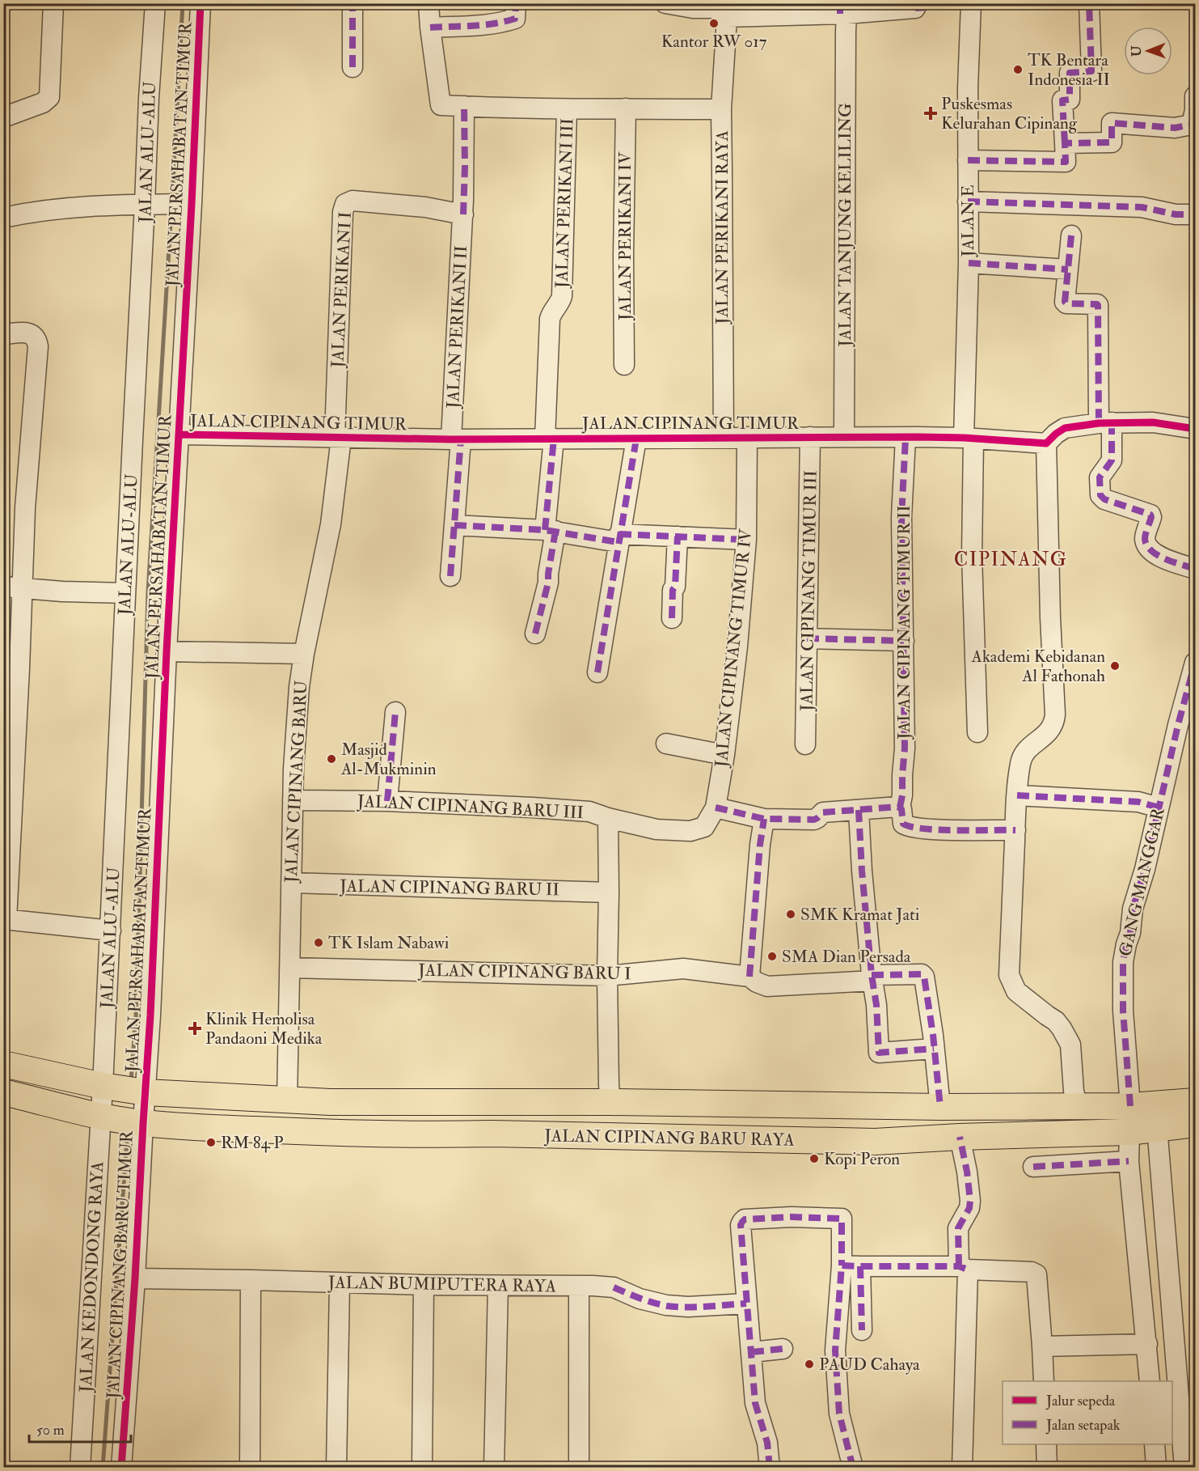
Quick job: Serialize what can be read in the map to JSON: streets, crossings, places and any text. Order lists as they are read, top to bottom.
{
  "streets": {
    "main road": ["JALAN CIPINANG BARU RAYA"],
    "street": [
      "JALAN ALU-ALU",
      "JALAN PERSAHABATAN TIMUR",
      "JALAN PERIKANI III",
      "JALAN E",
      "JALAN TANJUNG KELILING",
      "JALAN PERIKANI RAYA",
      "JALAN PERIKANI IV",
      "JALAN PERIKANI I",
      "JALAN PERIKANI II",
      "JALAN CIPINANG TIMUR",
      "JALAN CIPINANG TIMUR III",
      "JALAN CIPINANG TIMUR II",
      "JALAN CIPINANG TIMUR IV",
      "JALAN CIPINANG BARU",
      "JALAN CIPINANG BARU III",
      "GANG MANGGAR",
      "JALAN CIPINANG BARU II",
      "JALAN CIPINANG BARU I",
      "JALAN CIPINANG BARU TIMUR",
      "JALAN KEDONDONG RAYA",
      "JALAN BUMIPUTERA RAYA"
    ]
  },
  "crossings": [
    ["JALAN ALU-ALU", "JALAN PERSAHABATAN TIMUR"],
    ["JALAN ALU-ALU", "JALAN CIPINANG BARU RAYA"],
    ["JALAN ALU-ALU", "JALAN CIPINANG BARU TIMUR"],
    ["JALAN ALU-ALU", "JALAN KEDONDONG RAYA"],
    ["JALAN PERSAHABATAN TIMUR", "JALAN CIPINANG TIMUR"],
    ["JALAN PERSAHABATAN TIMUR", "JALAN CIPINANG BARU RAYA"],
    ["JALAN PERSAHABATAN TIMUR", "JALAN CIPINANG BARU TIMUR"],
    ["JALAN PERSAHABATAN TIMUR", "JALAN KEDONDONG RAYA"],
    ["JALAN PERIKANI III", "JALAN CIPINANG TIMUR"],
    ["JALAN E", "JALAN CIPINANG TIMUR"],
    ["JALAN TANJUNG KELILING", "JALAN CIPINANG TIMUR"],
    ["JALAN PERIKANI RAYA", "JALAN CIPINANG TIMUR"],
    ["JALAN PERIKANI I", "JALAN PERIKANI II"],
    ["JALAN PERIKANI I", "JALAN CIPINANG TIMUR"],
    ["JALAN PERIKANI I", "JALAN CIPINANG BARU"],
    ["JALAN PERIKANI II", "JALAN CIPINANG TIMUR"],
    ["JALAN CIPINANG TIMUR", "JALAN CIPINANG TIMUR III"],
    ["JALAN CIPINANG TIMUR", "JALAN CIPINANG TIMUR II"],
    ["JALAN CIPINANG TIMUR", "JALAN CIPINANG TIMUR IV"],
    ["JALAN CIPINANG TIMUR", "JALAN CIPINANG BARU"],
    ["JALAN CIPINANG TIMUR IV", "JALAN CIPINANG BARU III"],
    ["JALAN CIPINANG BARU", "JALAN CIPINANG BARU III"],
    ["JALAN CIPINANG BARU", "JALAN CIPINANG BARU II"],
    ["JALAN CIPINANG BARU", "JALAN CIPINANG BARU I"],
    ["JALAN CIPINANG BARU", "JALAN CIPINANG BARU RAYA"],
    ["GANG MANGGAR", "JALAN CIPINANG BARU RAYA"],
    ["JALAN CIPINANG BARU RAYA", "JALAN CIPINANG BARU TIMUR"],
    ["JALAN CIPINANG BARU RAYA", "JALAN KEDONDONG RAYA"],
    ["JALAN CIPINANG BARU TIMUR", "JALAN KEDONDONG RAYA"],
    ["JALAN CIPINANG BARU TIMUR", "JALAN BUMIPUTERA RAYA"]
  ],
  "districts": ["CIPINANG"],
  "places": {
    "other": [
      "Kantor RW 017",
      "TK Bentara Indonesia II",
      "Akademi Kebidanan Al Fathonah",
      "Masjid Al-Mukminin",
      "SMK Kramat Jati",
      "TK Islam Nabawi",
      "SMA Dian Persada",
      "RM 84 P",
      "Kopi Peron",
      "PAUD Cahaya"
    ],
    "health": ["Puskesmas Kelurahan Cipinang", "Klinik Hemolisa Pandaoni Medika"]
  },
  "legend": ["Jalur sepeda", "Jalan setapak"],
  "scale_bar": "50 m",
  "north": "left"
}
